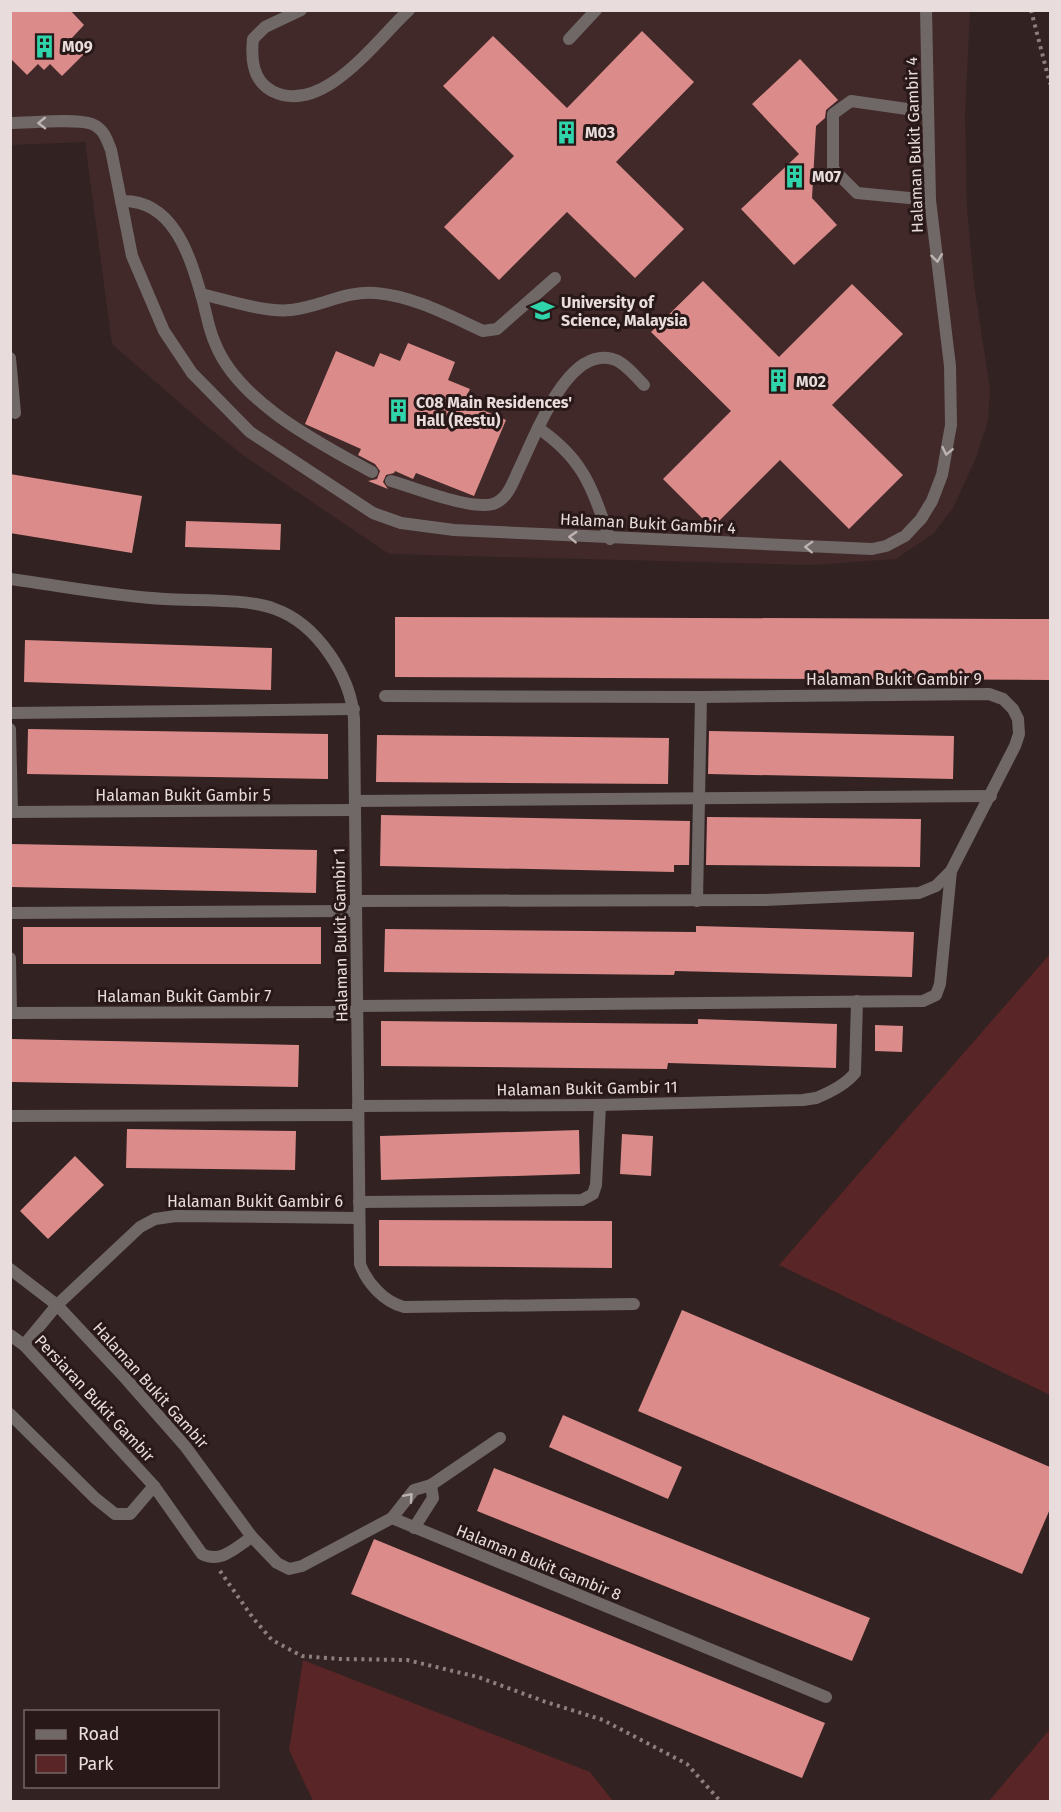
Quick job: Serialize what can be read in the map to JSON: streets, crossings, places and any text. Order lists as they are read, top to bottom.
{
  "streets": {
    "street": [
      "Halaman Bukit Gambir 4",
      "Halaman Bukit Gambir 9",
      "Halaman Bukit Gambir 5",
      "Halaman Bukit Gambir 1",
      "Halaman Bukit Gambir 7",
      "Halaman Bukit Gambir 11",
      "Halaman Bukit Gambir 6",
      "Halaman Bukit Gambir",
      "Persiaran Bukit Gambir",
      "Halaman Bukit Gambir 8"
    ]
  },
  "crossings": [
    ["Halaman Bukit Gambir 9", "Halaman Bukit Gambir 5"],
    ["Halaman Bukit Gambir 9", "Halaman Bukit Gambir 1"],
    ["Halaman Bukit Gambir 9", "Halaman Bukit Gambir 7"],
    ["Halaman Bukit Gambir 5", "Halaman Bukit Gambir 1"],
    ["Halaman Bukit Gambir 1", "Halaman Bukit Gambir 7"],
    ["Halaman Bukit Gambir 1", "Halaman Bukit Gambir 11"],
    ["Halaman Bukit Gambir 1", "Halaman Bukit Gambir 6"],
    ["Halaman Bukit Gambir 7", "Halaman Bukit Gambir 11"],
    ["Halaman Bukit Gambir 6", "Halaman Bukit Gambir"],
    ["Halaman Bukit Gambir 6", "Persiaran Bukit Gambir"]
  ],
  "places": {
    "building": [
      "M09",
      "M03",
      "M07",
      "M02",
      "C08 Main Residences' Hall (Restu)"
    ],
    "school or university": ["University of Science, Malaysia"]
  },
  "legend": ["Road", "Park"]
}
